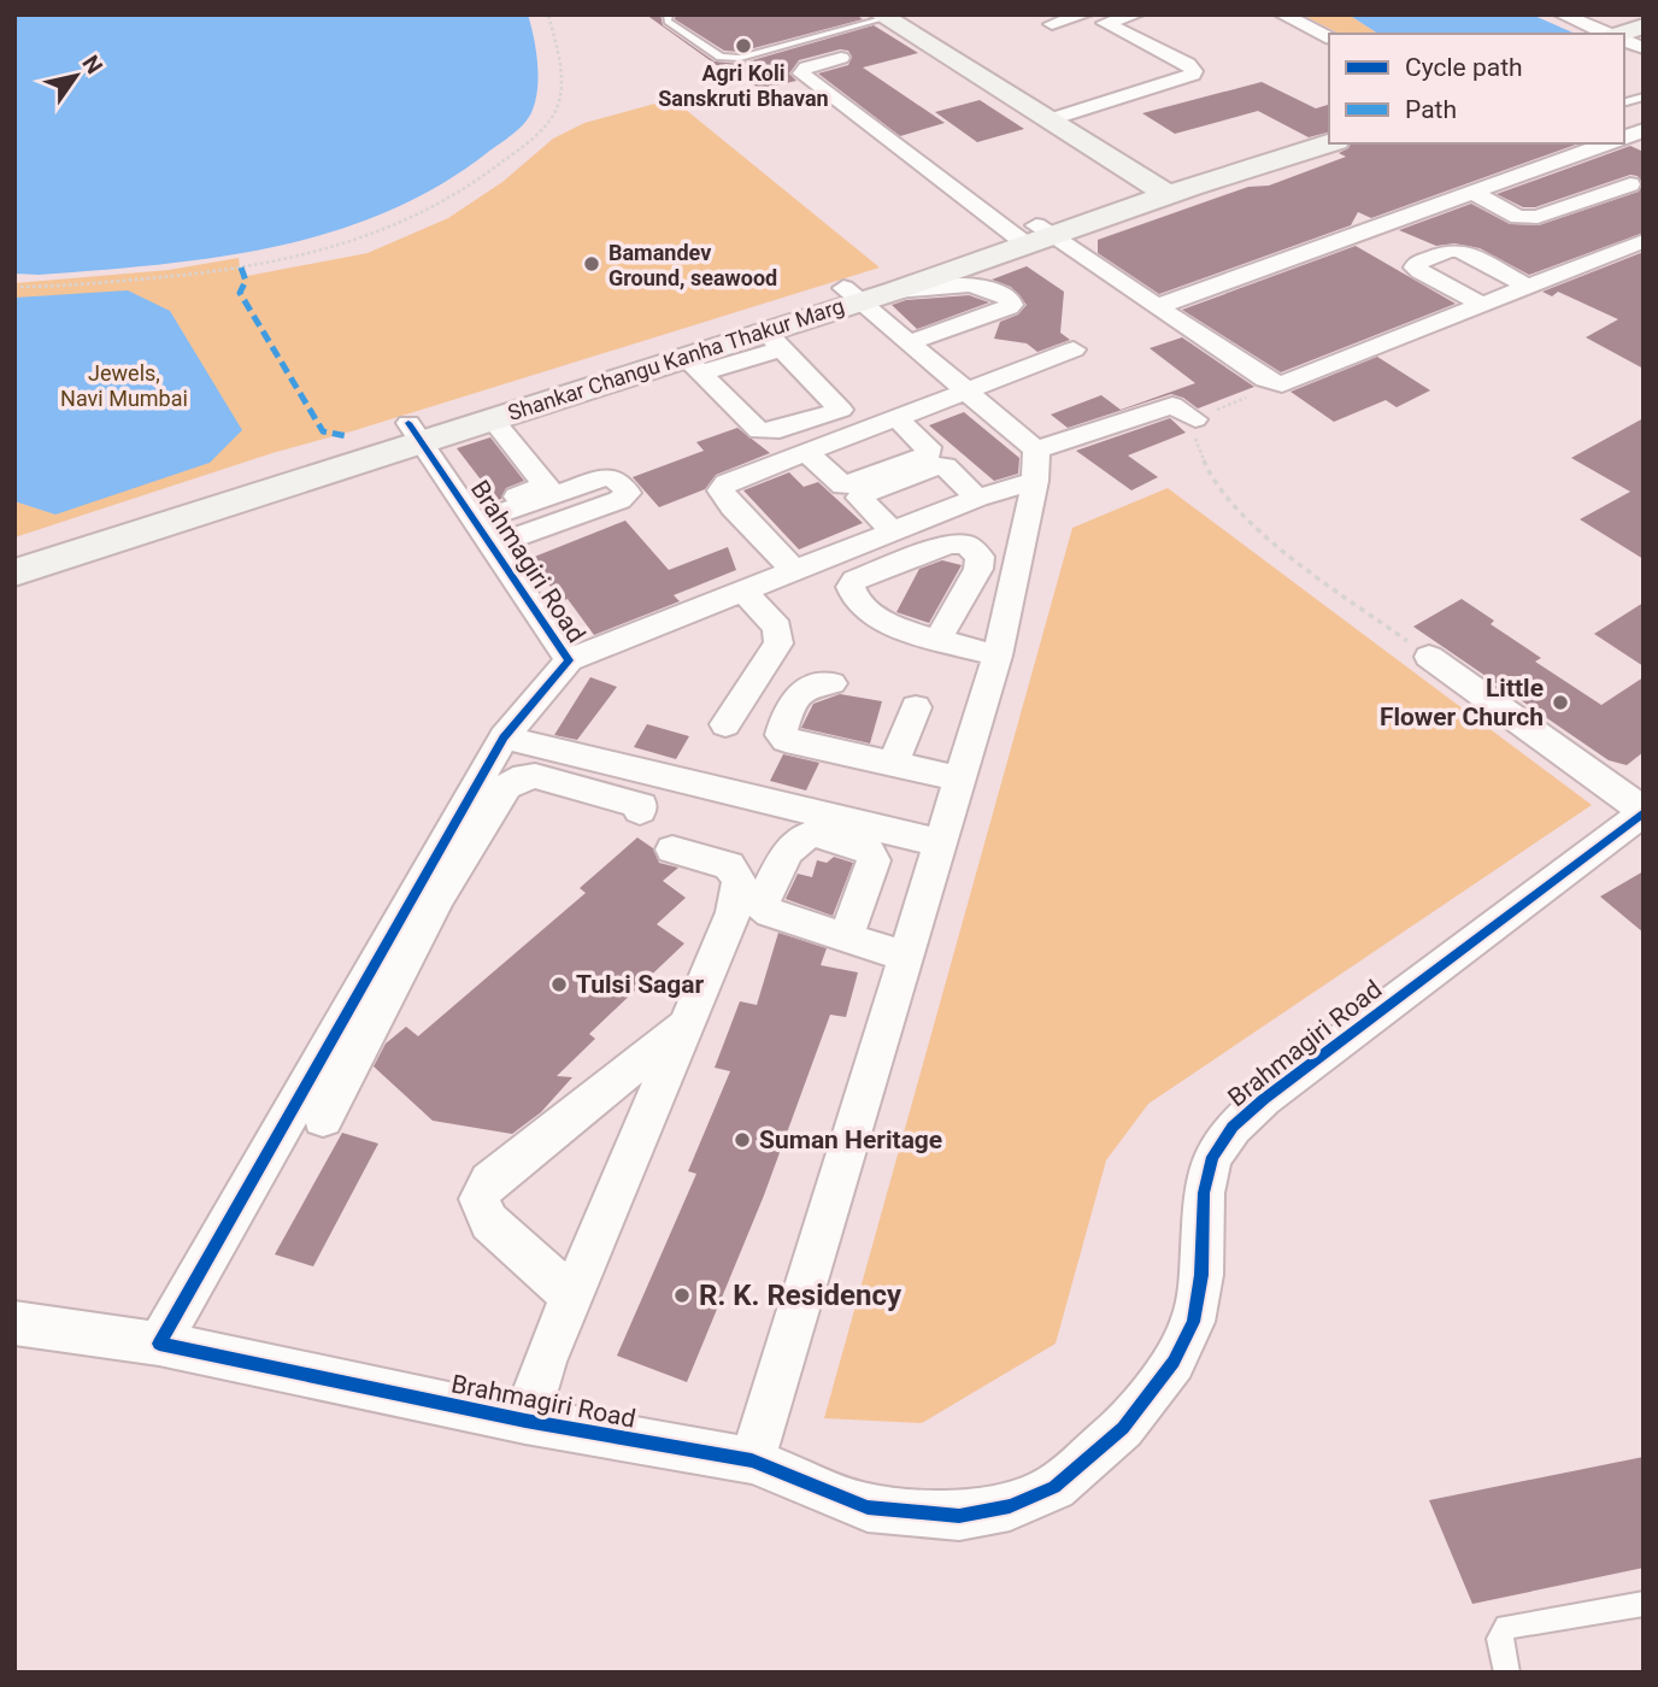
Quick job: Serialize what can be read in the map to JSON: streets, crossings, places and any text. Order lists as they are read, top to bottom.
{
  "streets": {
    "street": ["Shankar Changu Kanha Thakur Marg", "Brahmagiri Road"]
  },
  "crossings": [
    ["Shankar Changu Kanha Thakur Marg", "Brahmagiri Road"]
  ],
  "parks": ["Jewels, Navi Mumbai"],
  "places": [
    "Agri Koli Sanskruti Bhavan",
    "Bamandev Ground, seawood",
    "Little Flower Church",
    "Tulsi Sagar",
    "Suman Heritage",
    "R. K. Residency"
  ],
  "legend": ["Cycle path", "Path"],
  "north": "top right"
}
